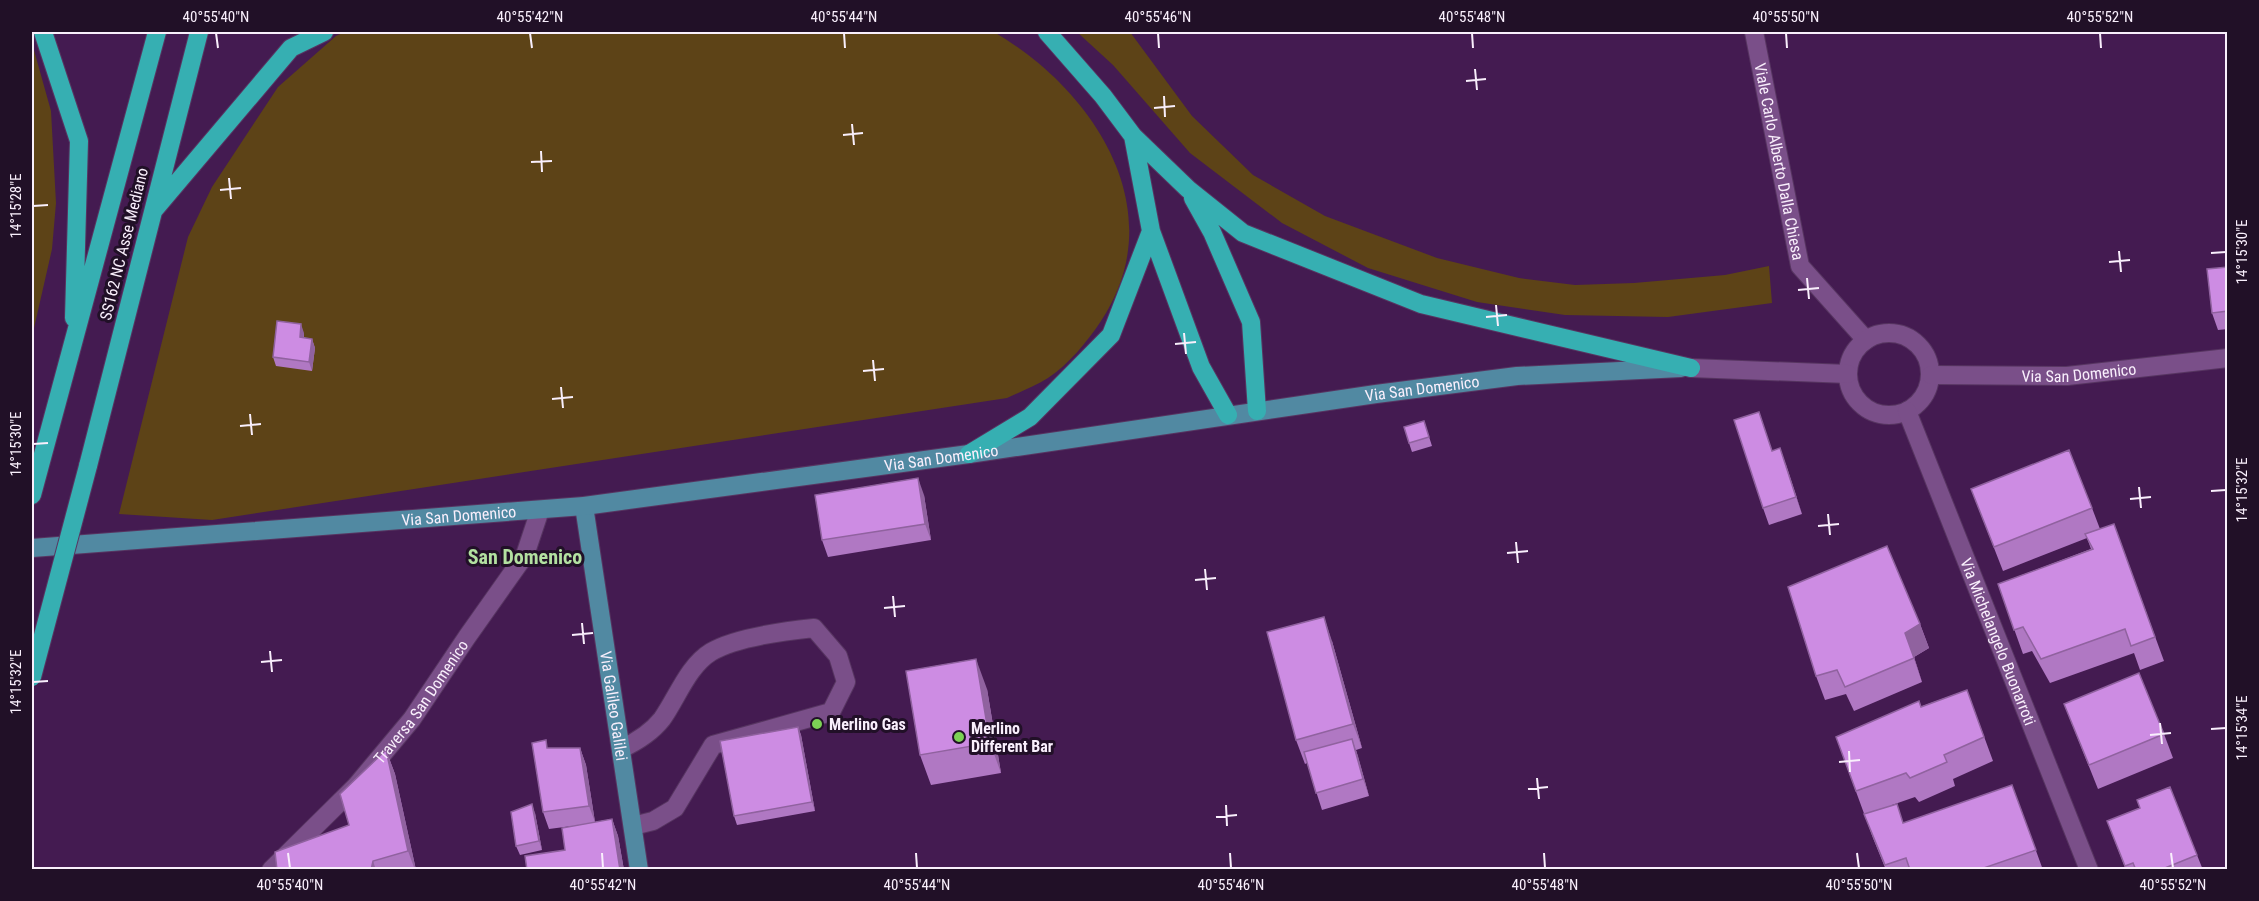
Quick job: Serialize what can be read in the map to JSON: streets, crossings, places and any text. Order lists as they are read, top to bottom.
{
  "streets": {
    "highway": ["SS162 NC Asse Mediano"],
    "main road": ["Via San Domenico", "Via Galileo Galilei"],
    "street": ["Viale Carlo Alberto Dalla Chiesa", "Via Michelangelo Buonarroti", "Traversa San Domenico"]
  },
  "crossings": [
    ["Viale Carlo Alberto Dalla Chiesa", "Via San Domenico"],
    ["Viale Carlo Alberto Dalla Chiesa", "Via Michelangelo Buonarroti"],
    ["Via San Domenico", "Via Michelangelo Buonarroti"],
    ["Via San Domenico", "Traversa San Domenico"],
    ["Via San Domenico", "Via Galileo Galilei"]
  ],
  "districts": ["San Domenico"],
  "places": ["Merlino Gas", "Merlino Different Bar"],
  "coordinates": [
    "40°55'40\"N",
    "40°55'42\"N",
    "40°55'44\"N",
    "40°55'46\"N",
    "40°55'48\"N",
    "40°55'50\"N",
    "40°55'52\"N",
    "14°15'28\"E",
    "14°15'30\"E",
    "14°15'32\"E",
    "14°15'34\"E"
  ]
}
